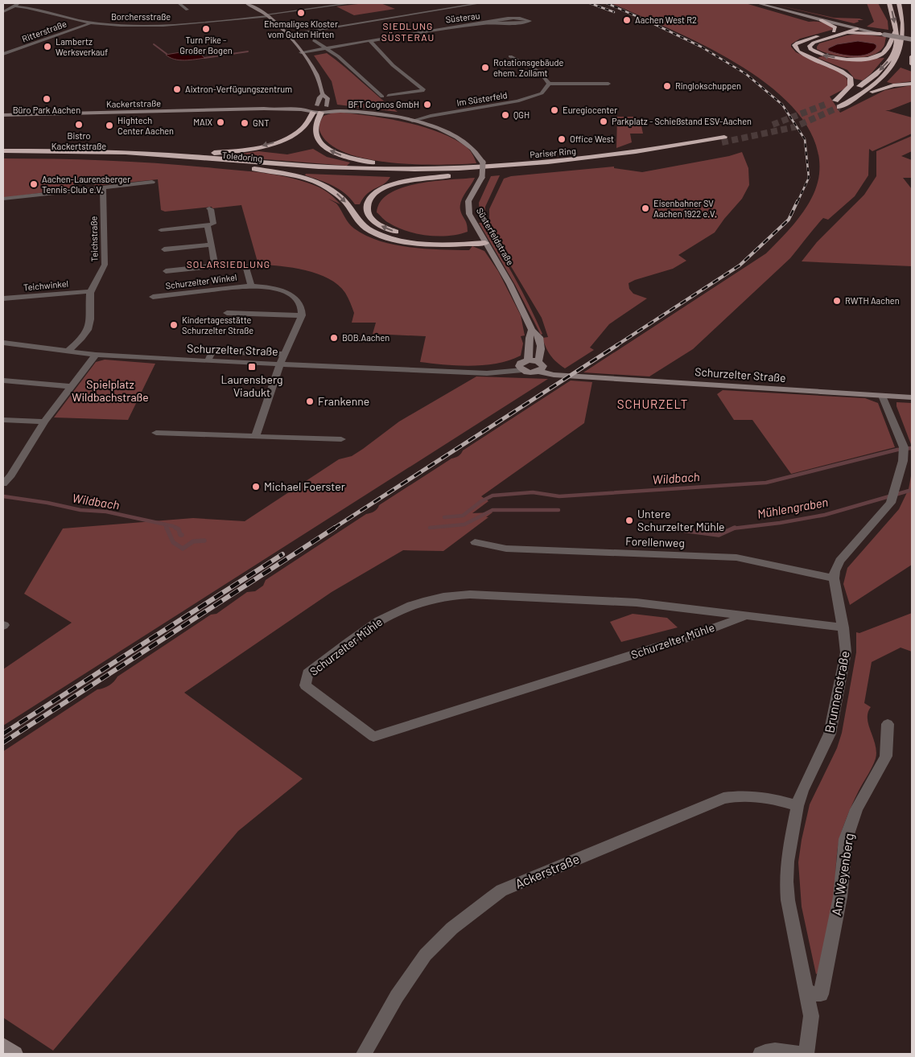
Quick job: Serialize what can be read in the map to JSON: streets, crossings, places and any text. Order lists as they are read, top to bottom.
{
  "streets": {
    "highway": ["Pariser Ring", "Toledoring"],
    "street": [
      "Borchersstraße",
      "Süsterau",
      "Ritterstraße",
      "Im Süsterfeld",
      "Kackertstraße",
      "Süsterfeldstraße",
      "Teichstraße",
      "Schurzelter Winkel",
      "Teichwinkel",
      "Schurzelter Straße",
      "Forellenweg",
      "Schurzelter Mühle",
      "Brunnenstraße",
      "Ackerstraße",
      "Am Weyenberg"
    ]
  },
  "crossings": [
    ["Borchersstraße", "Ritterstraße"],
    ["Im Süsterfeld", "Süsterfeldstraße"],
    ["Pariser Ring", "Toledoring"],
    ["Pariser Ring", "Süsterfeldstraße"],
    ["Toledoring", "Süsterfeldstraße"],
    ["Süsterfeldstraße", "Schurzelter Straße"],
    ["Teichstraße", "Teichwinkel"],
    ["Forellenweg", "Brunnenstraße"],
    ["Schurzelter Mühle", "Brunnenstraße"],
    ["Brunnenstraße", "Ackerstraße"],
    ["Brunnenstraße", "Am Weyenberg"]
  ],
  "districts": ["SIEDLUNG SÜSTERAU", "SOLARSIEDLUNG", "SCHURZELT"],
  "water": ["Wildbach", "Mühlengraben"],
  "parks": ["Spielplatz Wildbachstraße"],
  "places": {
    "other": [
      "Ehemaliges Kloster vom Guten Hirten",
      "Aachen West R2",
      "Turn Pike - Großer Bogen",
      "Lambertz Werksverkauf",
      "Rotationsgebäude ehem. Zollamt",
      "Ringlokschuppen",
      "Aixtron-Verfügungszentrum",
      "Büro Park Aachen",
      "BFT Cognos GmbH",
      "Euregiocenter",
      "QGH",
      "Parkplatz - Schießstand ESV-Aachen",
      "MAIX",
      "GNT",
      "Bistro Kackertstraße",
      "Hightech Center Aachen",
      "Office West",
      "Aachen-Laurensberger Tennis-Club e.V.",
      "Eisenbahner SV Aachen 1922 e.V.",
      "RWTH Aachen",
      "Kindertagesstätte Schurzelter Straße",
      "BOB.Aachen",
      "Frankenne",
      "Michael Foerster",
      "Untere Schurzelter Mühle"
    ],
    "transit": ["Laurensberg Viadukt"]
  }
}
